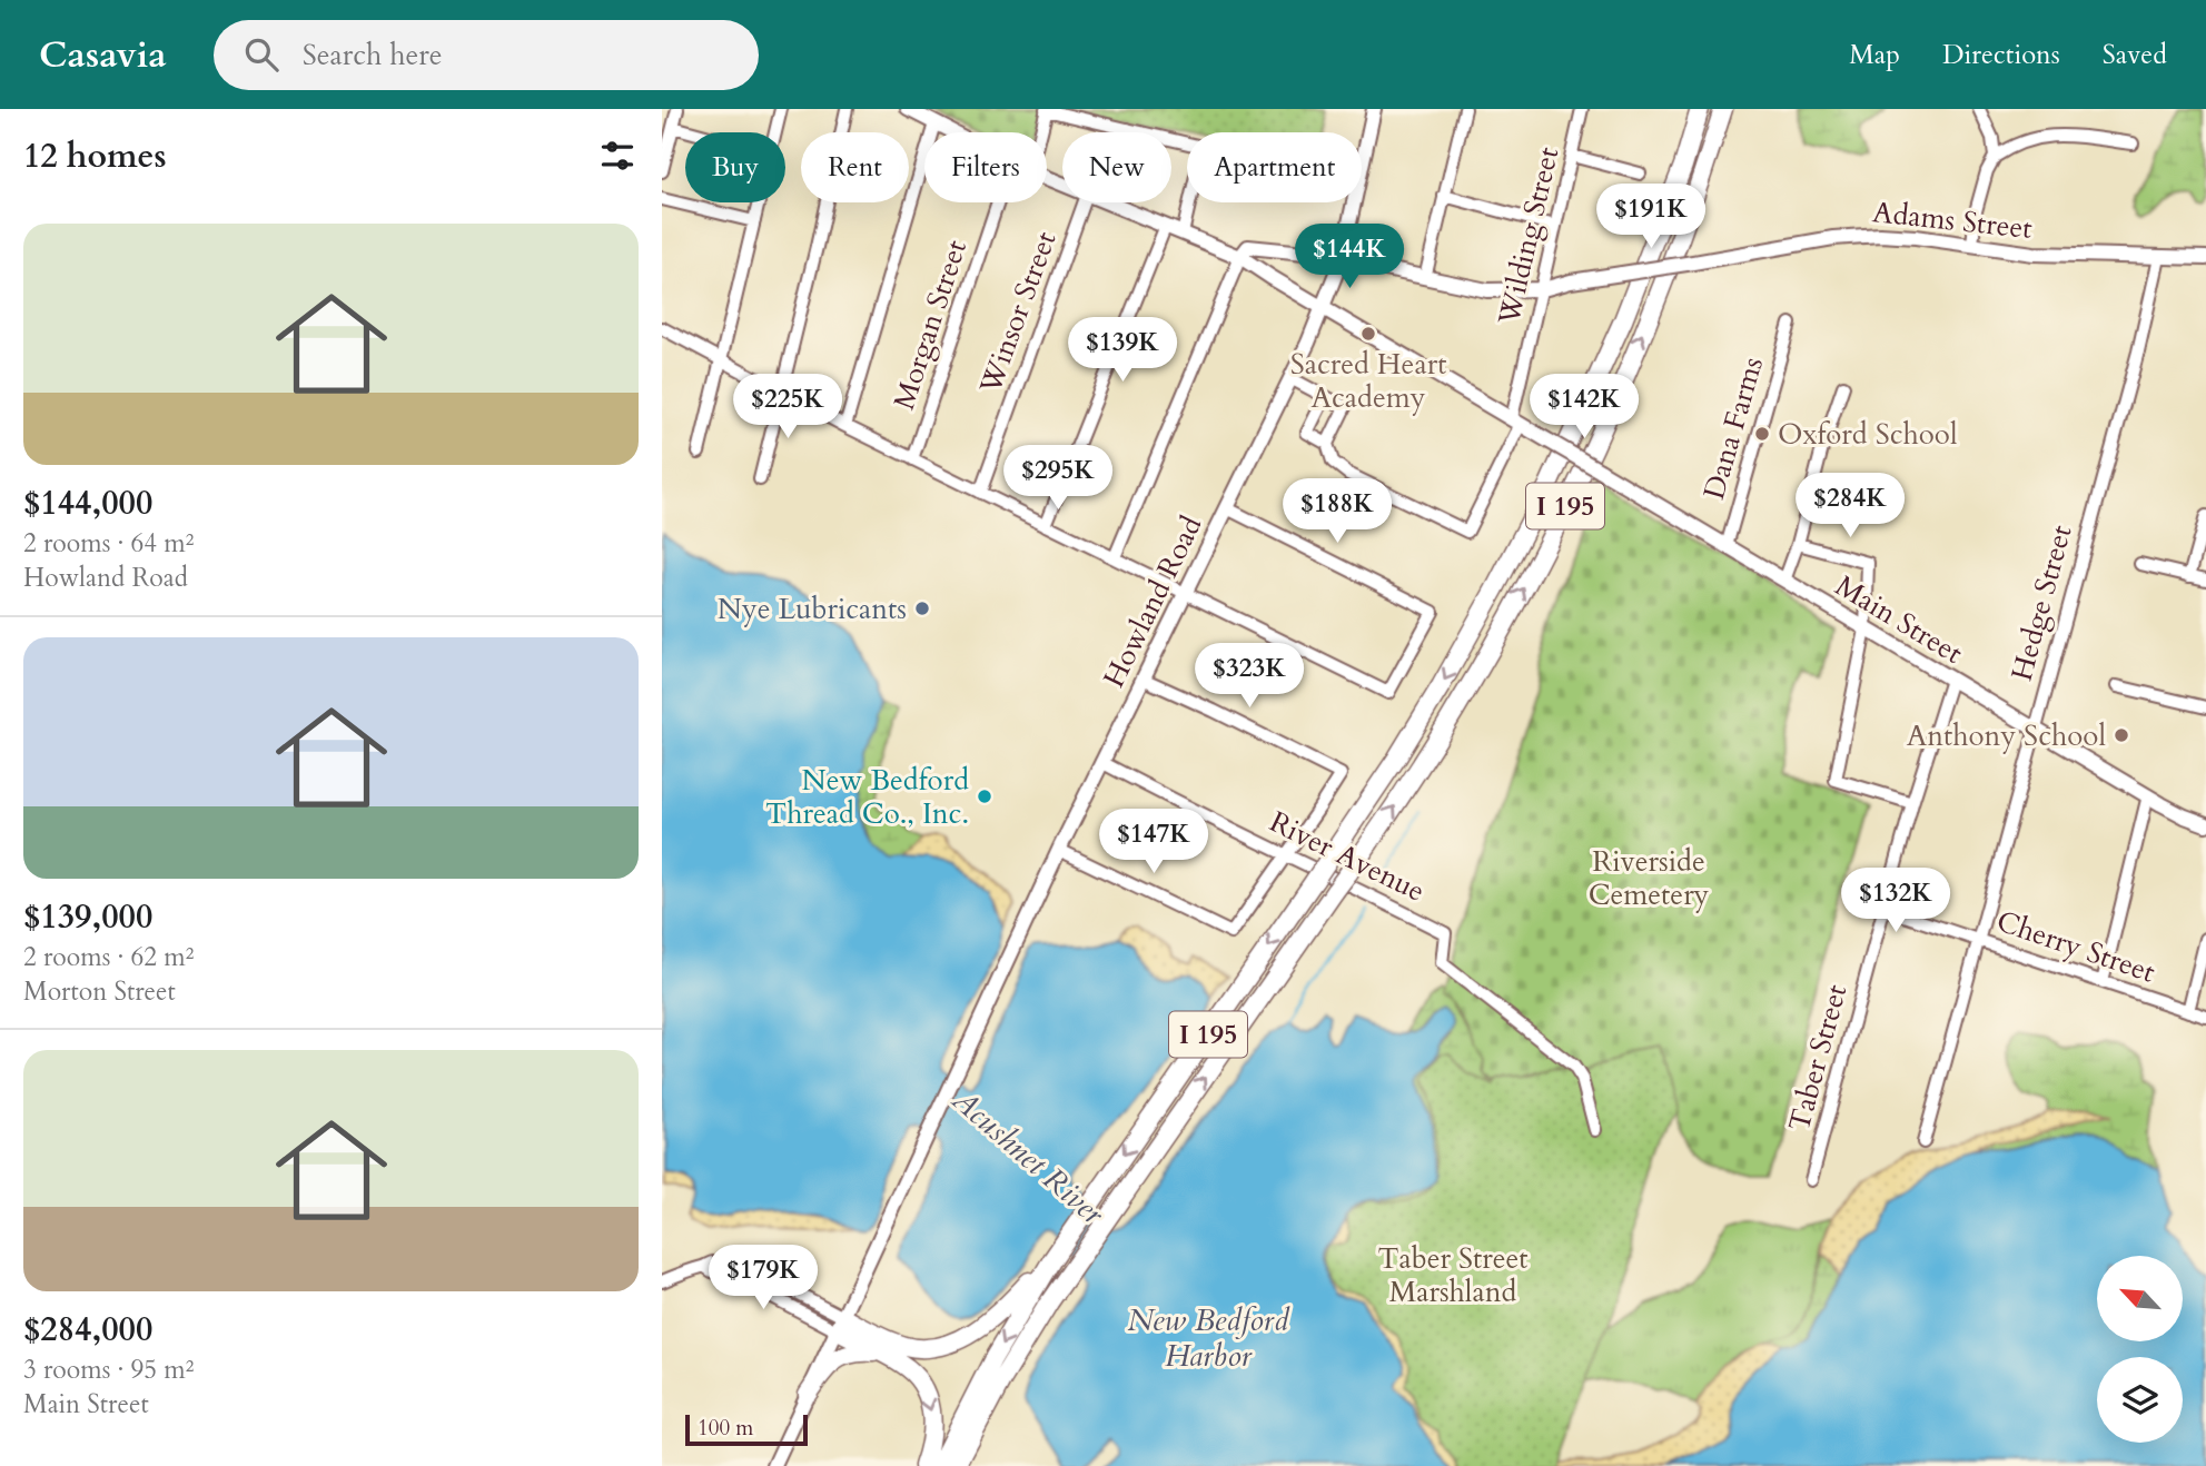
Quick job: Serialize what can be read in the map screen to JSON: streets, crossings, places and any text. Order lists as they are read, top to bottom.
{
  "streets": {
    "highway": ["I 195"],
    "main road": ["Adams Street", "Howland Road", "Main Street"],
    "street": [
      "Wilding Street",
      "Winsor Street",
      "Morgan Street",
      "Dana Farms",
      "Hedge Street",
      "River Avenue",
      "Cherry Street",
      "Taber Street"
    ]
  },
  "crossings": [
    ["Adams Street", "Wilding Street"],
    ["Adams Street", "Howland Road"],
    ["Adams Street", "Hedge Street"],
    ["Adams Street", "Main Street"],
    ["Wilding Street", "Main Street"],
    ["Dana Farms", "Main Street"],
    ["Howland Road", "Main Street"],
    ["Howland Road", "River Avenue"],
    ["Hedge Street", "Main Street"],
    ["Hedge Street", "Cherry Street"],
    ["Main Street", "Taber Street"],
    ["Cherry Street", "Taber Street"]
  ],
  "water": ["Acushnet River", "New Bedford Harbor"],
  "parks": ["Riverside Cemetery", "Taber Street Marshland"],
  "places": [
    "Sacred Heart Academy",
    "Oxford School",
    "Nye Lubricants",
    "Anthony School",
    "New Bedford Thread Co., Inc."
  ],
  "scale_bar": "100 m",
  "north": "top left",
  "page": {
    "header": "Casavia",
    "search": "Search here",
    "nav": ["Map", "Directions", "Saved"],
    "heading": "12 homes",
    "chip": [
      "Buy",
      "Rent",
      "Filters",
      "New",
      "Apartment"
    ],
    "price": [
      "$191K",
      "$144K",
      "$139K",
      "$225K",
      "$142K",
      "$295K",
      "$284K",
      "$188K",
      "$323K",
      "$147K",
      "$132K",
      "$179K"
    ],
    "list": [
      {
        "name": "$144,000",
        "note": "2 rooms · 64 m² · Howland Road"
      },
      {
        "name": "$139,000",
        "note": "2 rooms · 62 m² · Morton Street"
      },
      {
        "name": "$284,000",
        "note": "3 rooms · 95 m² · Main Street"
      }
    ],
    "scale": "100 m"
  }
}
